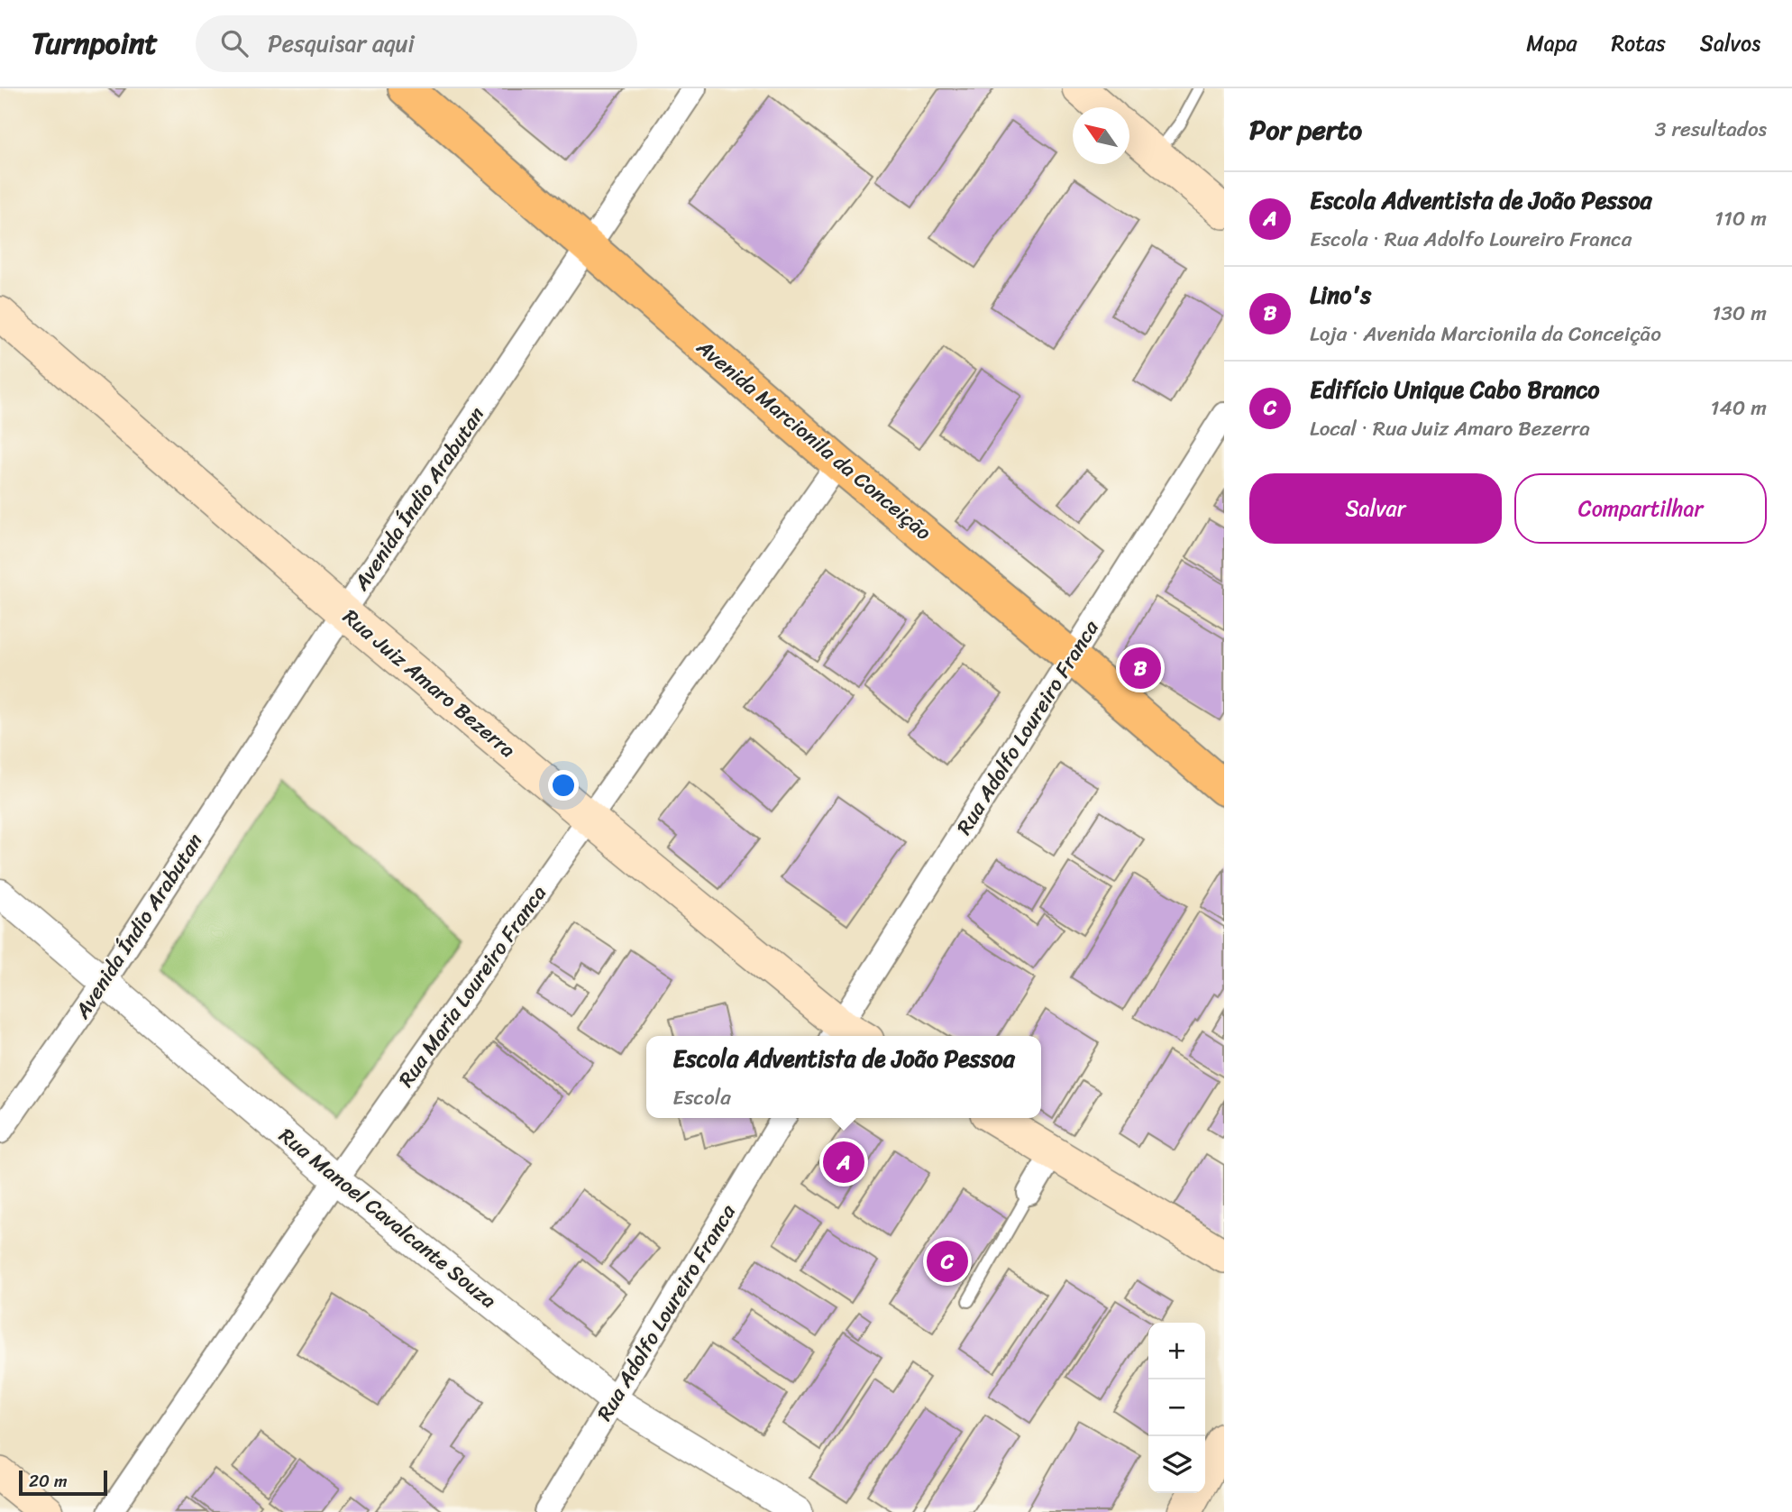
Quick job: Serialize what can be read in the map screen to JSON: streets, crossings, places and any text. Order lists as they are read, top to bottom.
{
  "streets": {
    "main road": ["Avenida Marcionila da Conceição", "Rua Juiz Amaro Bezerra"],
    "street": [
      "Avenida Índio Arabutan",
      "Rua Adolfo Loureiro Franca",
      "Rua Maria Loureiro Franca",
      "Rua Manoel Cavalcante Souza"
    ]
  },
  "crossings": [
    ["Avenida Marcionila da Conceição", "Avenida Índio Arabutan"],
    ["Avenida Marcionila da Conceição", "Rua Adolfo Loureiro Franca"],
    ["Avenida Marcionila da Conceição", "Rua Maria Loureiro Franca"],
    ["Avenida Índio Arabutan", "Rua Juiz Amaro Bezerra"],
    ["Avenida Índio Arabutan", "Rua Manoel Cavalcante Souza"],
    ["Rua Juiz Amaro Bezerra", "Rua Adolfo Loureiro Franca"],
    ["Rua Juiz Amaro Bezerra", "Rua Maria Loureiro Franca"],
    ["Rua Adolfo Loureiro Franca", "Rua Manoel Cavalcante Souza"],
    ["Rua Maria Loureiro Franca", "Rua Manoel Cavalcante Souza"]
  ],
  "scale_bar": "20 m",
  "north": "top left",
  "page": {
    "header": "Turnpoint",
    "search": "Pesquisar aqui",
    "nav": ["Mapa", "Rotas", "Salvos"],
    "heading": ["Por perto", "3 resultados"],
    "list": [
      {
        "mark": "A",
        "name": "Escola Adventista de João Pessoa",
        "note": "Escola · Rua Adolfo Loureiro Franca",
        "value": "110 m"
      },
      {
        "mark": "B",
        "name": "Lino's",
        "note": "Loja · Avenida Marcionila da Conceição",
        "value": "130 m"
      },
      {
        "mark": "C",
        "name": "Edifício Unique Cabo Branco",
        "note": "Local · Rua Juiz Amaro Bezerra",
        "value": "140 m"
      }
    ],
    "buttons": ["Salvar", "Compartilhar"],
    "pins": ["B", "A", "C"],
    "popup": ["Escola Adventista de João Pessoa", "Escola"],
    "map_buttons": ["+", "−"],
    "scale": "20 m"
  }
}
